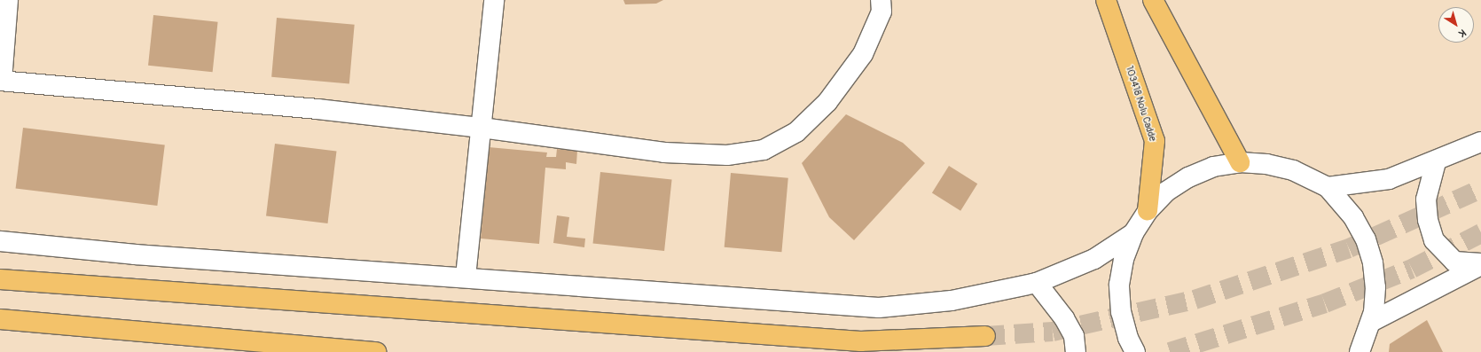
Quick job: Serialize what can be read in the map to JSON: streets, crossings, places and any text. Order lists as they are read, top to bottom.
{
  "streets": {
    "main road": ["103418 Nolu Cadde"]
  },
  "north": "bottom right"
}
